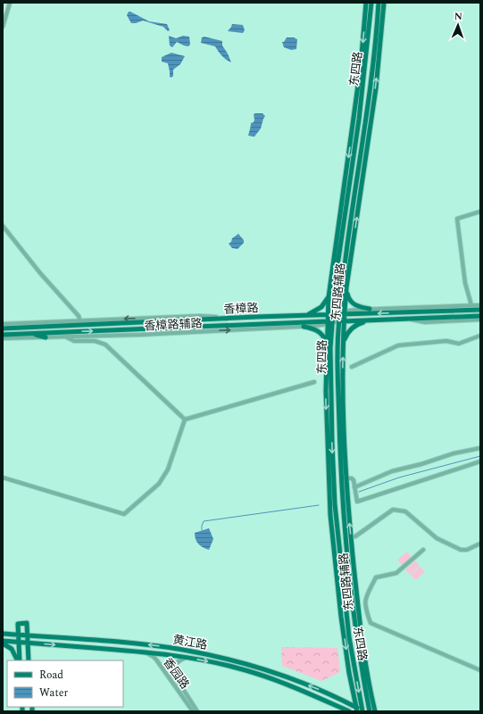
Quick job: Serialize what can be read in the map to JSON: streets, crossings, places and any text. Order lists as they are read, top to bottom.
{
  "streets": {
    "main road": [
      "东四路",
      "东四路辅路",
      "香樟路",
      "黄江路"
    ],
    "street": ["香樟路辅路", "香园路"]
  },
  "crossings": [
    ["东四路", "东四路辅路"],
    ["东四路", "香樟路"],
    ["东四路", "香樟路辅路"],
    ["东四路", "黄江路"],
    ["东四路辅路", "香樟路"],
    ["东四路辅路", "香樟路辅路"],
    ["东四路辅路", "黄江路"],
    ["香樟路", "香樟路辅路"],
    ["黄江路", "香园路"]
  ],
  "legend": ["Road", "Water"],
  "north": "top"
}
